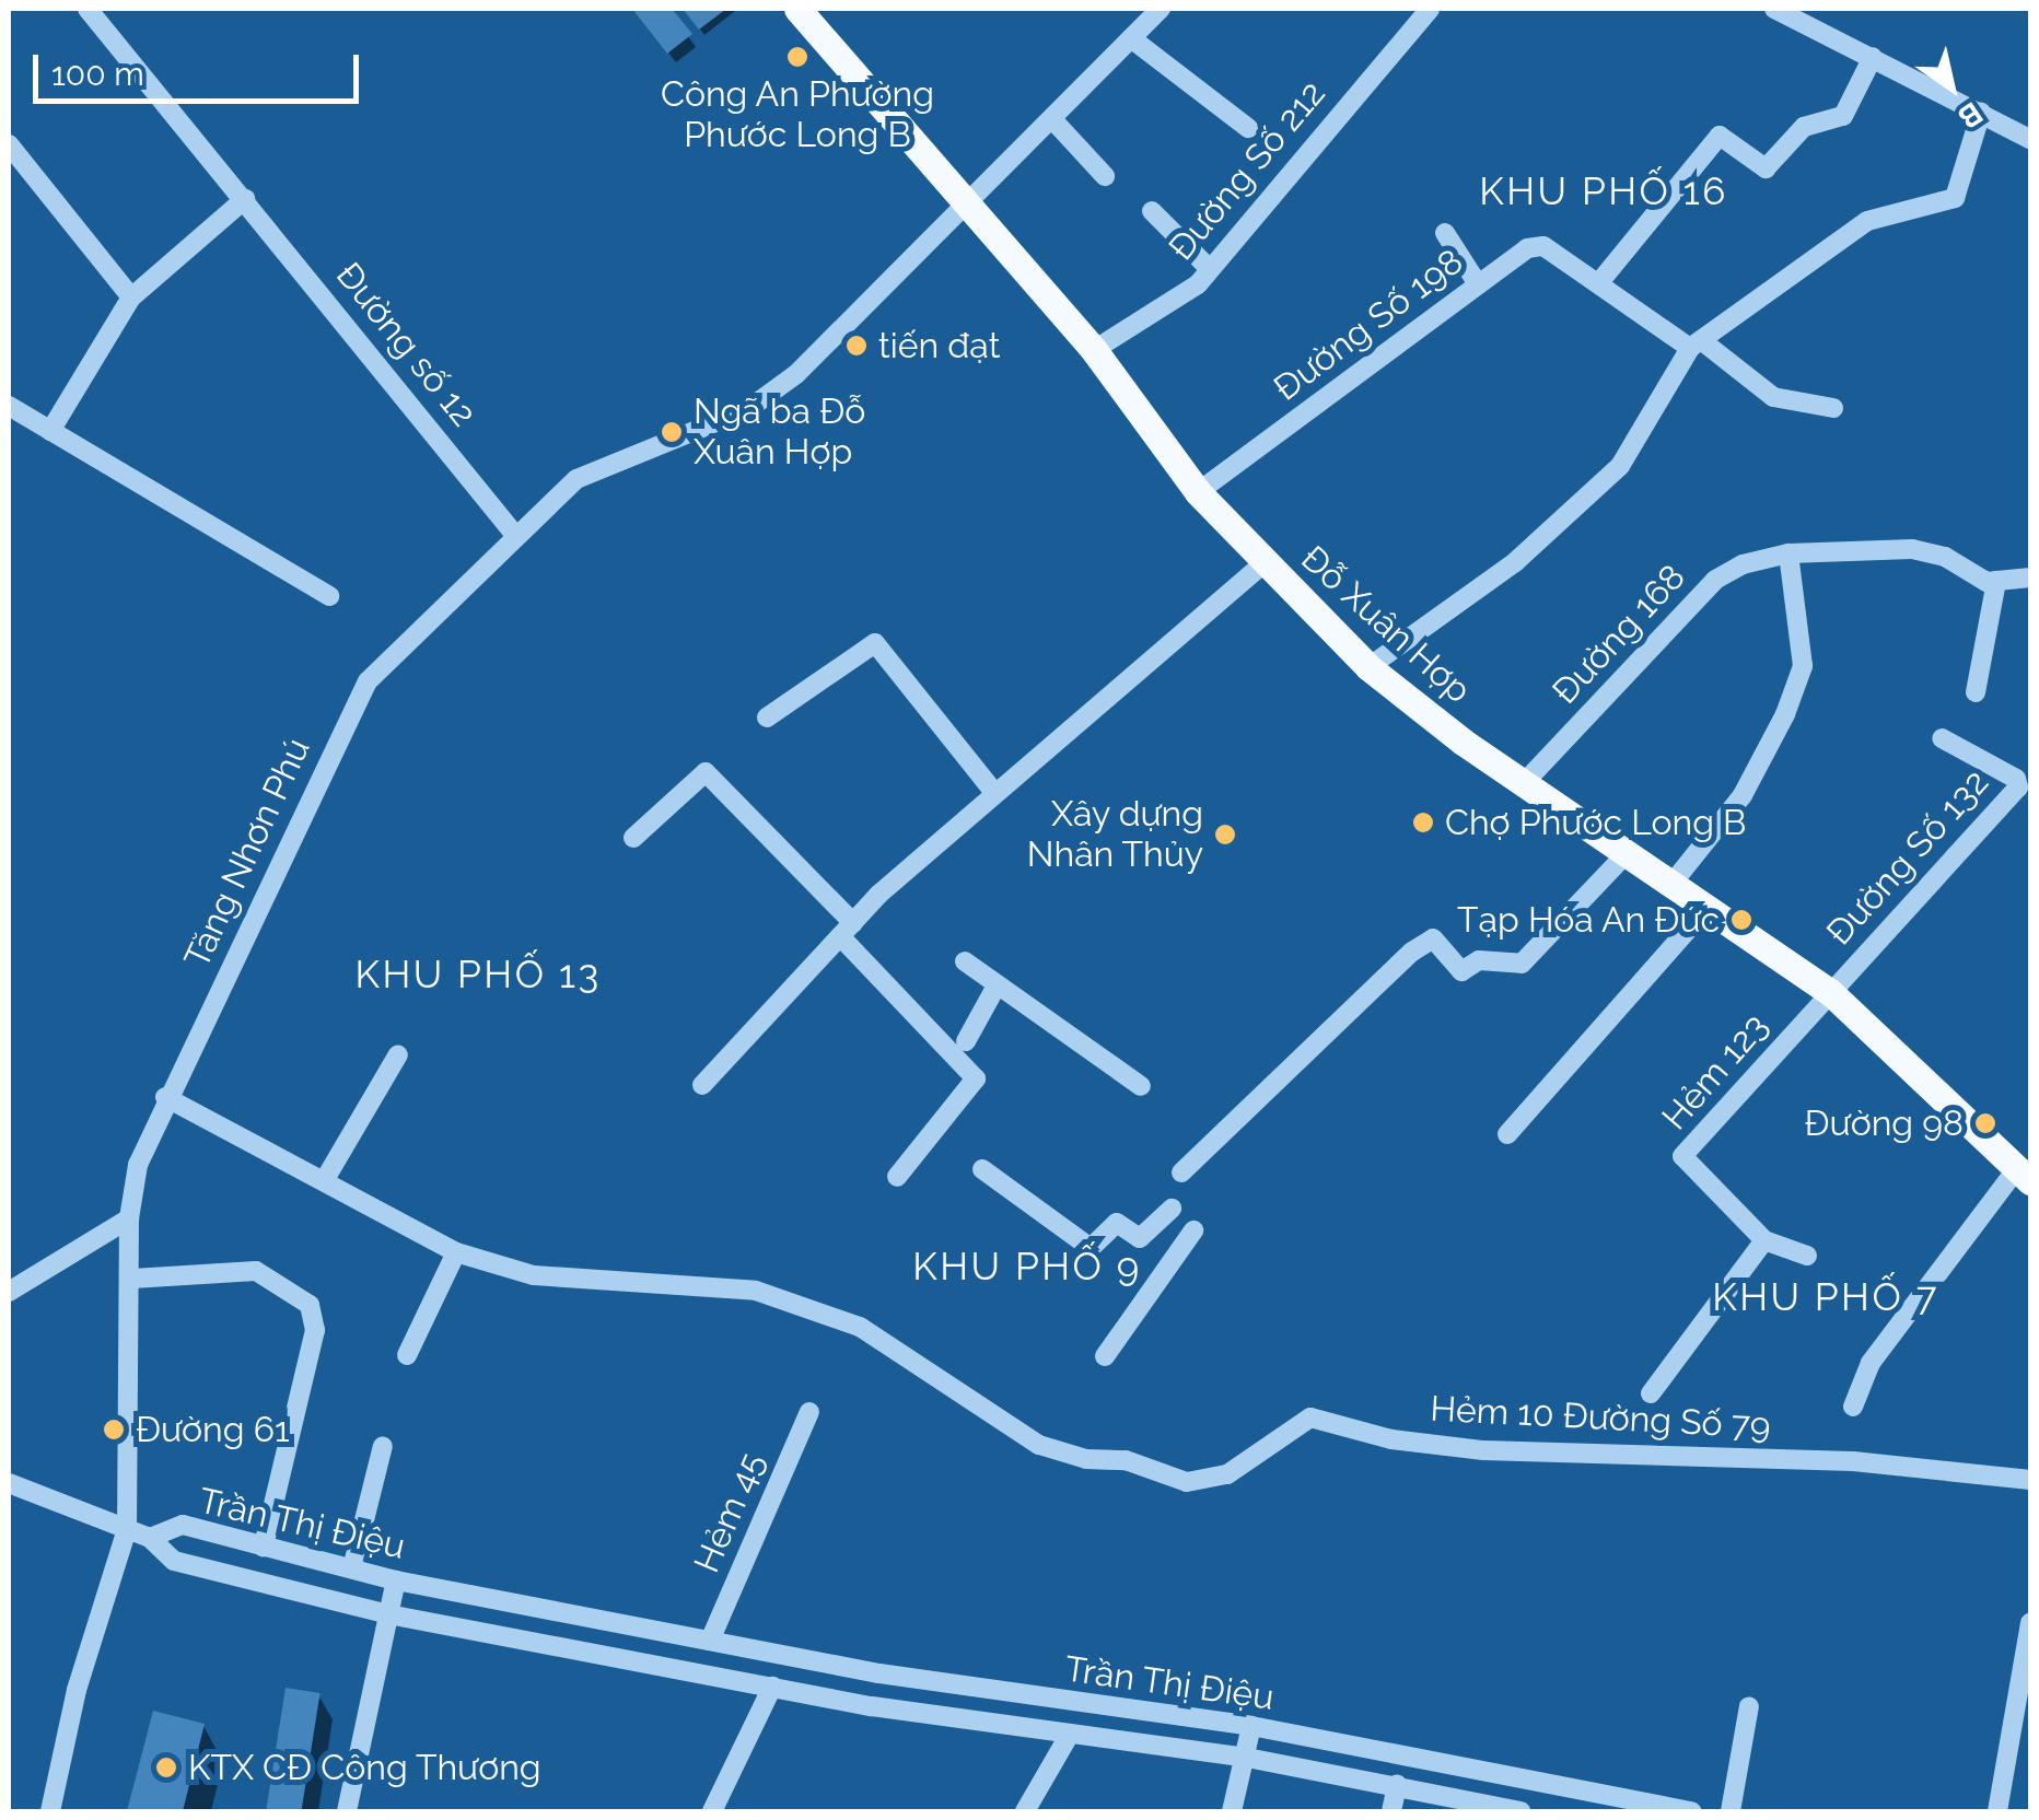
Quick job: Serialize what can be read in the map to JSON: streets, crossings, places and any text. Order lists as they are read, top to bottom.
{
  "streets": {
    "main road": ["Đỗ Xuân Hợp"],
    "street": [
      "Đường Số 212",
      "Đường Số 198",
      "Đường số 12",
      "Đường 168",
      "Tăng Nhơn Phú",
      "Đường Số 132",
      "Hẻm 123",
      "Hẻm 10 Đường Số 79",
      "Hẻm 45",
      "Trần Thị Điệu"
    ]
  },
  "crossings": [
    ["Đường Số 212", "Đỗ Xuân Hợp"],
    ["Đường Số 198", "Đỗ Xuân Hợp"],
    ["Đường số 12", "Tăng Nhơn Phú"],
    ["Đỗ Xuân Hợp", "Đường 168"],
    ["Đỗ Xuân Hợp", "Tăng Nhơn Phú"],
    ["Đỗ Xuân Hợp", "Đường Số 132"],
    ["Đỗ Xuân Hợp", "Hẻm 123"],
    ["Đường Số 132", "Hẻm 123"],
    ["Hẻm 45", "Trần Thị Điệu"]
  ],
  "districts": [
    "KHU PHỐ 16",
    "KHU PHỐ 13",
    "KHU PHỐ 9",
    "KHU PHỐ 7"
  ],
  "places": [
    "Công An Phường Phước Long B",
    "tiến đạt",
    "Ngã ba Đỗ Xuân Hợp",
    "Chợ Phước Long B",
    "Xây dựng Nhân Thủy",
    "Tạp Hóa An Đức",
    "Đường 98",
    "Đường 61",
    "KTX CĐ Công Thương"
  ],
  "scale_bar": "100 m",
  "north": "bottom right"
}
